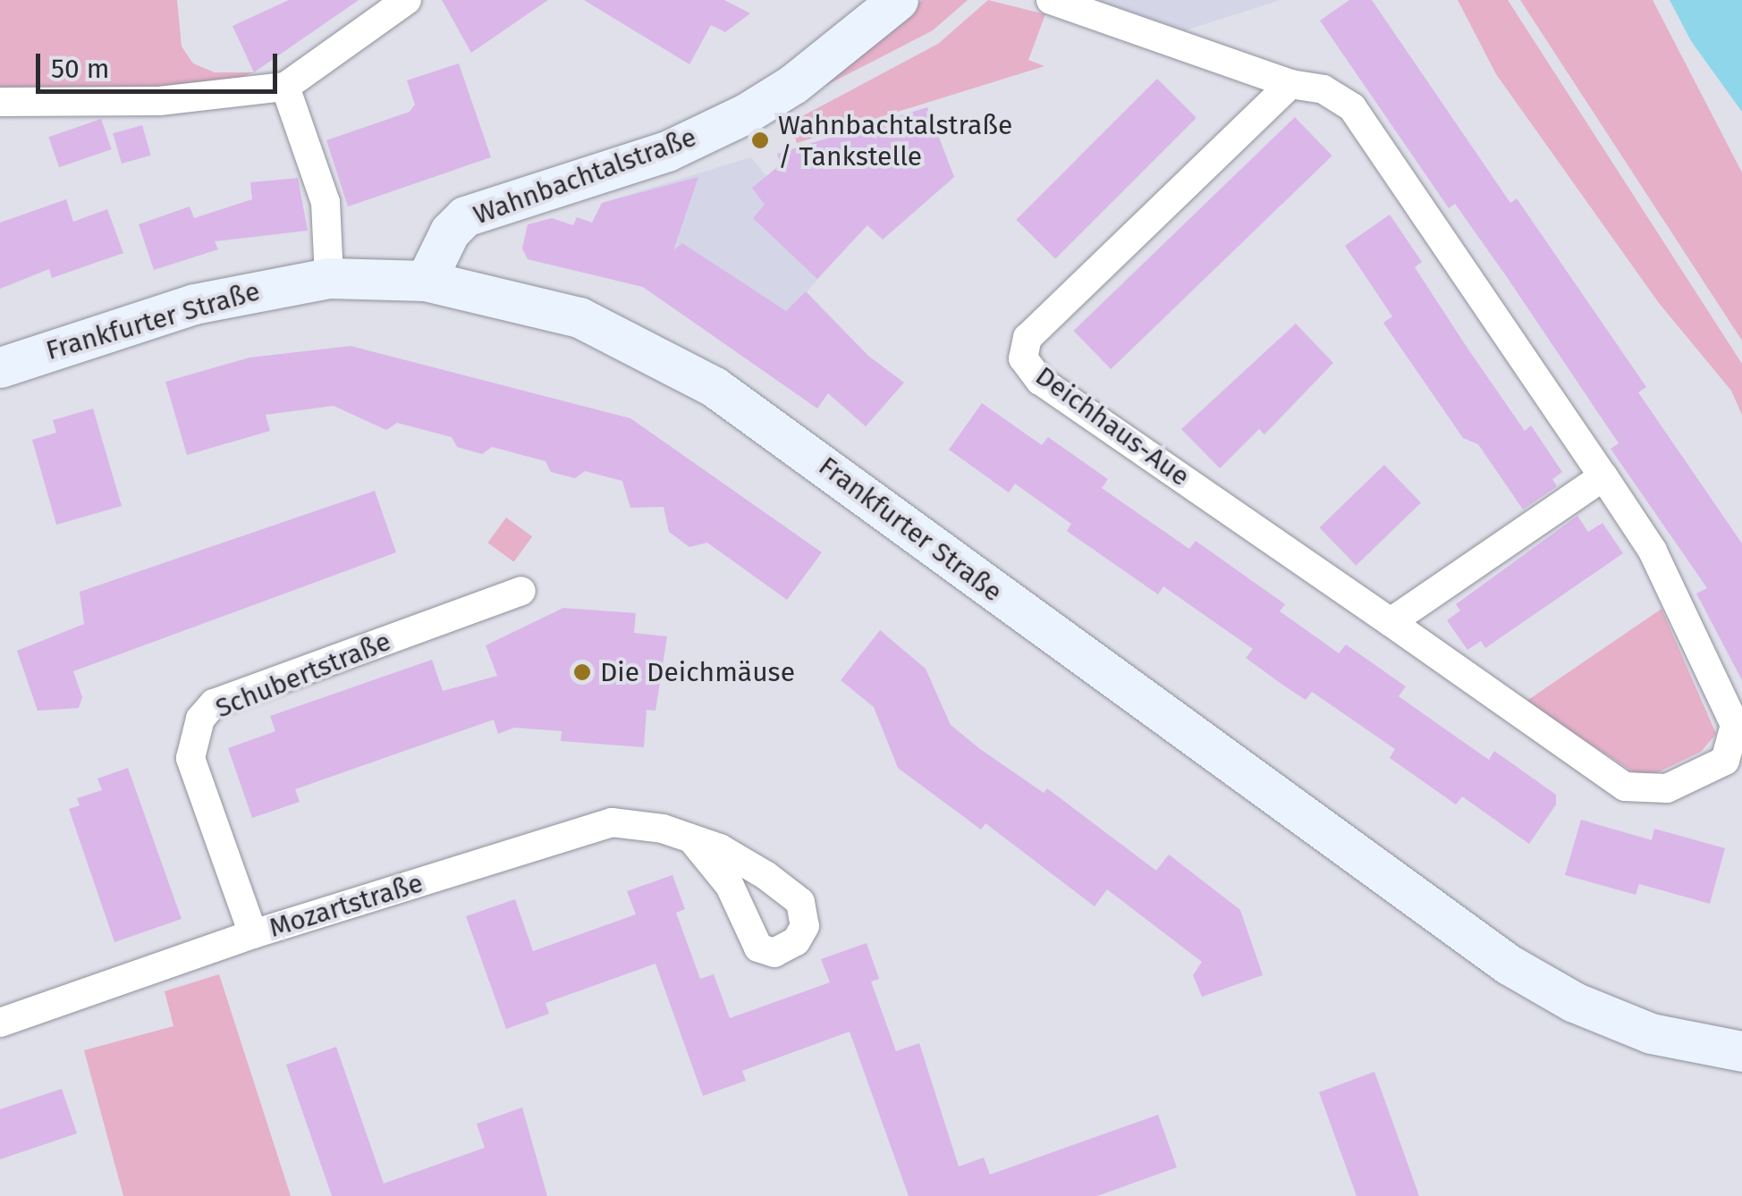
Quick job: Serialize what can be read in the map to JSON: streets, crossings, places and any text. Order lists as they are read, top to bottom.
{
  "streets": {
    "main road": ["Wahnbachtalstraße", "Frankfurter Straße"],
    "street": ["Deichhaus-Aue", "Schubertstraße", "Mozartstraße"]
  },
  "crossings": [
    ["Wahnbachtalstraße", "Frankfurter Straße"],
    ["Schubertstraße", "Mozartstraße"]
  ],
  "places": ["Wahnbachtalstraße / Tankstelle", "Die Deichmäuse"],
  "scale_bar": "50 m"
}
